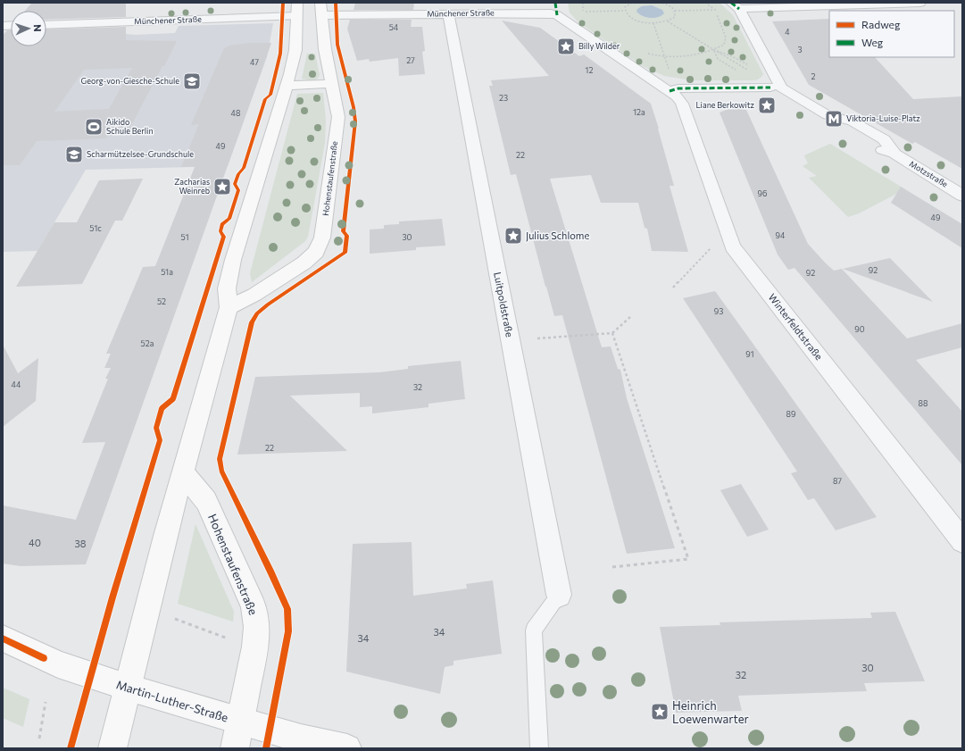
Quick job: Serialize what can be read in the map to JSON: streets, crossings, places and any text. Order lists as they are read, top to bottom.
{
  "streets": {
    "main road": ["Hohenstaufenstraße", "Martin-Luther-Straße"],
    "street": [
      "Münchener Straße",
      "Motzstraße",
      "Luitpoldstraße",
      "Winterfeldtstraße"
    ]
  },
  "crossings": [
    ["Münchener Straße", "Hohenstaufenstraße"],
    ["Münchener Straße", "Luitpoldstraße"],
    ["Hohenstaufenstraße", "Martin-Luther-Straße"]
  ],
  "places": {
    "place": [
      "Billy Wilder",
      "Liane Berkowitz",
      "Zacharias Weinreb",
      "Julius Schlome",
      "Heinrich Loewenwarter"
    ],
    "school or university": ["Georg-von-Giesche-Schule", "Scharmützelsee-Grundschule"],
    "metro station": ["Viktoria-Luise-Platz"],
    "sports": ["Aikido Schule Berlin"]
  },
  "house_numbers": [
    "54",
    "4",
    "3",
    "27",
    "47",
    "12",
    "2",
    "23",
    "12a",
    "48",
    "49",
    "22",
    "96",
    "49",
    "51c",
    "94",
    "51",
    "30",
    "92",
    "51a",
    "92",
    "52",
    "93",
    "90",
    "52a",
    "91",
    "44",
    "32",
    "88",
    "89",
    "22",
    "87",
    "40",
    "38",
    "34",
    "34",
    "30",
    "32"
  ],
  "legend": ["Radweg", "Weg"],
  "north": "right"
}
